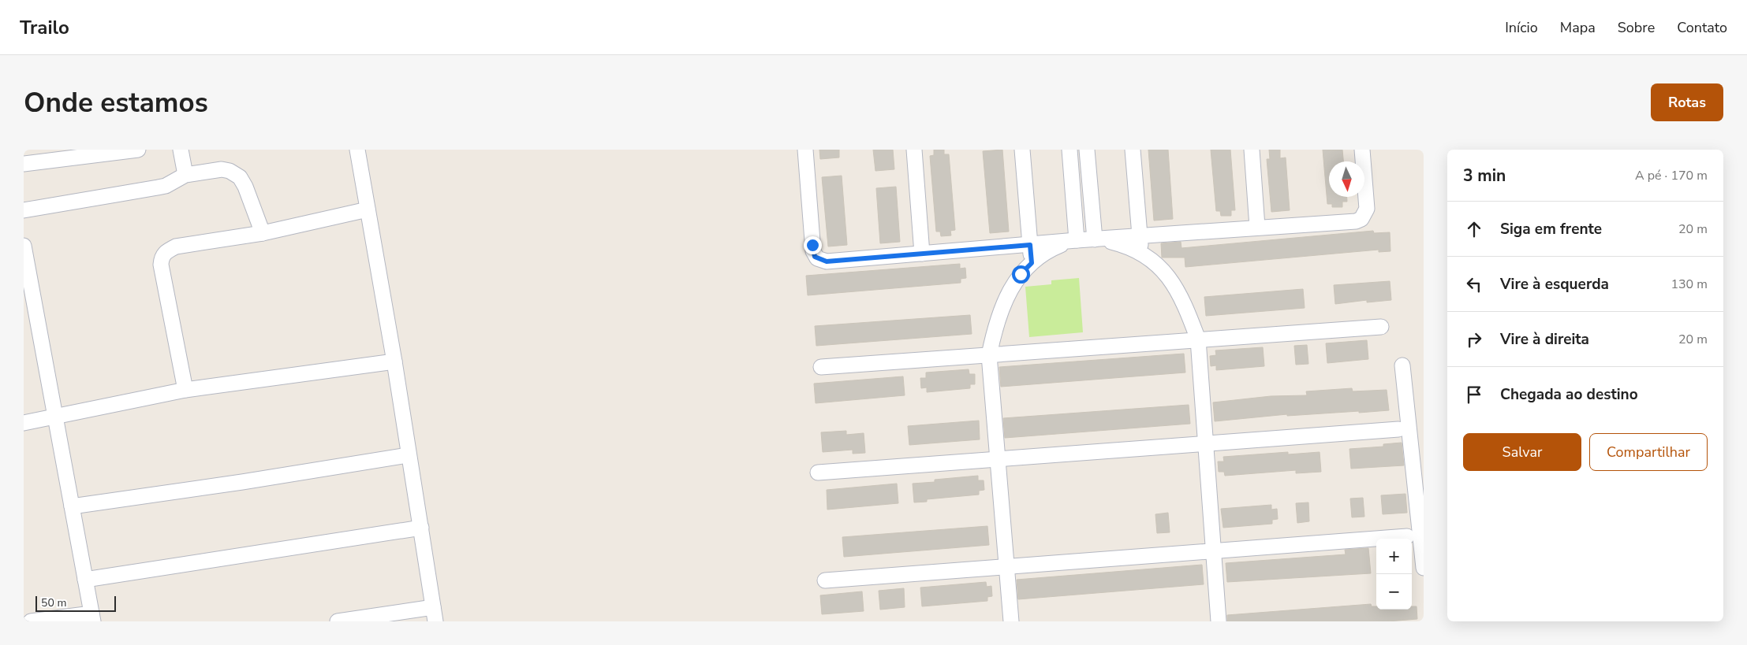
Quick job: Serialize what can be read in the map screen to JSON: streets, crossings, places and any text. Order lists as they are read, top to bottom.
{
  "scale_bar": "50 m",
  "north": "bottom",
  "page": {
    "header": "Trailo",
    "nav": [
      "Início",
      "Mapa",
      "Sobre",
      "Contato"
    ],
    "buttons": [
      "Rotas",
      ["Salvar", "Compartilhar"]
    ],
    "title": "Onde estamos",
    "heading": ["3 min", "A pé · 170 m"],
    "list": [
      ["Siga em frente", "20 m"],
      ["Vire à esquerda", "130 m"],
      ["Vire à direita", "20 m"],
      "Chegada ao destino"
    ],
    "map_buttons": ["+", "−"],
    "scale": "50 m"
  }
}
